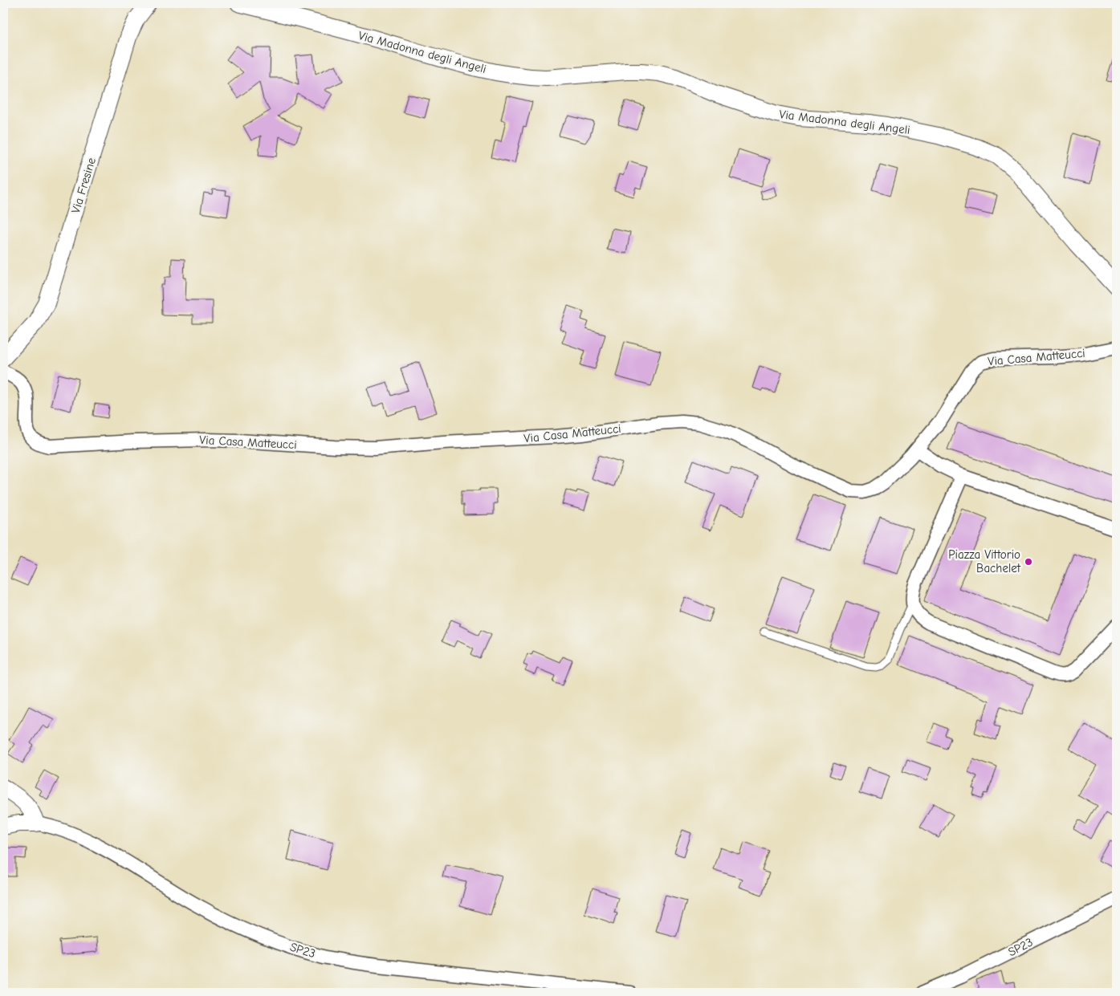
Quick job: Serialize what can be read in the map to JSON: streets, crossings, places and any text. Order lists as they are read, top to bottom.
{
  "streets": {
    "street": [
      "Via Madonna degli Angeli",
      "Via Fresine",
      "Via Casa Matteucci",
      "SP23"
    ]
  },
  "places": ["Piazza Vittorio Bachelet"]
}
